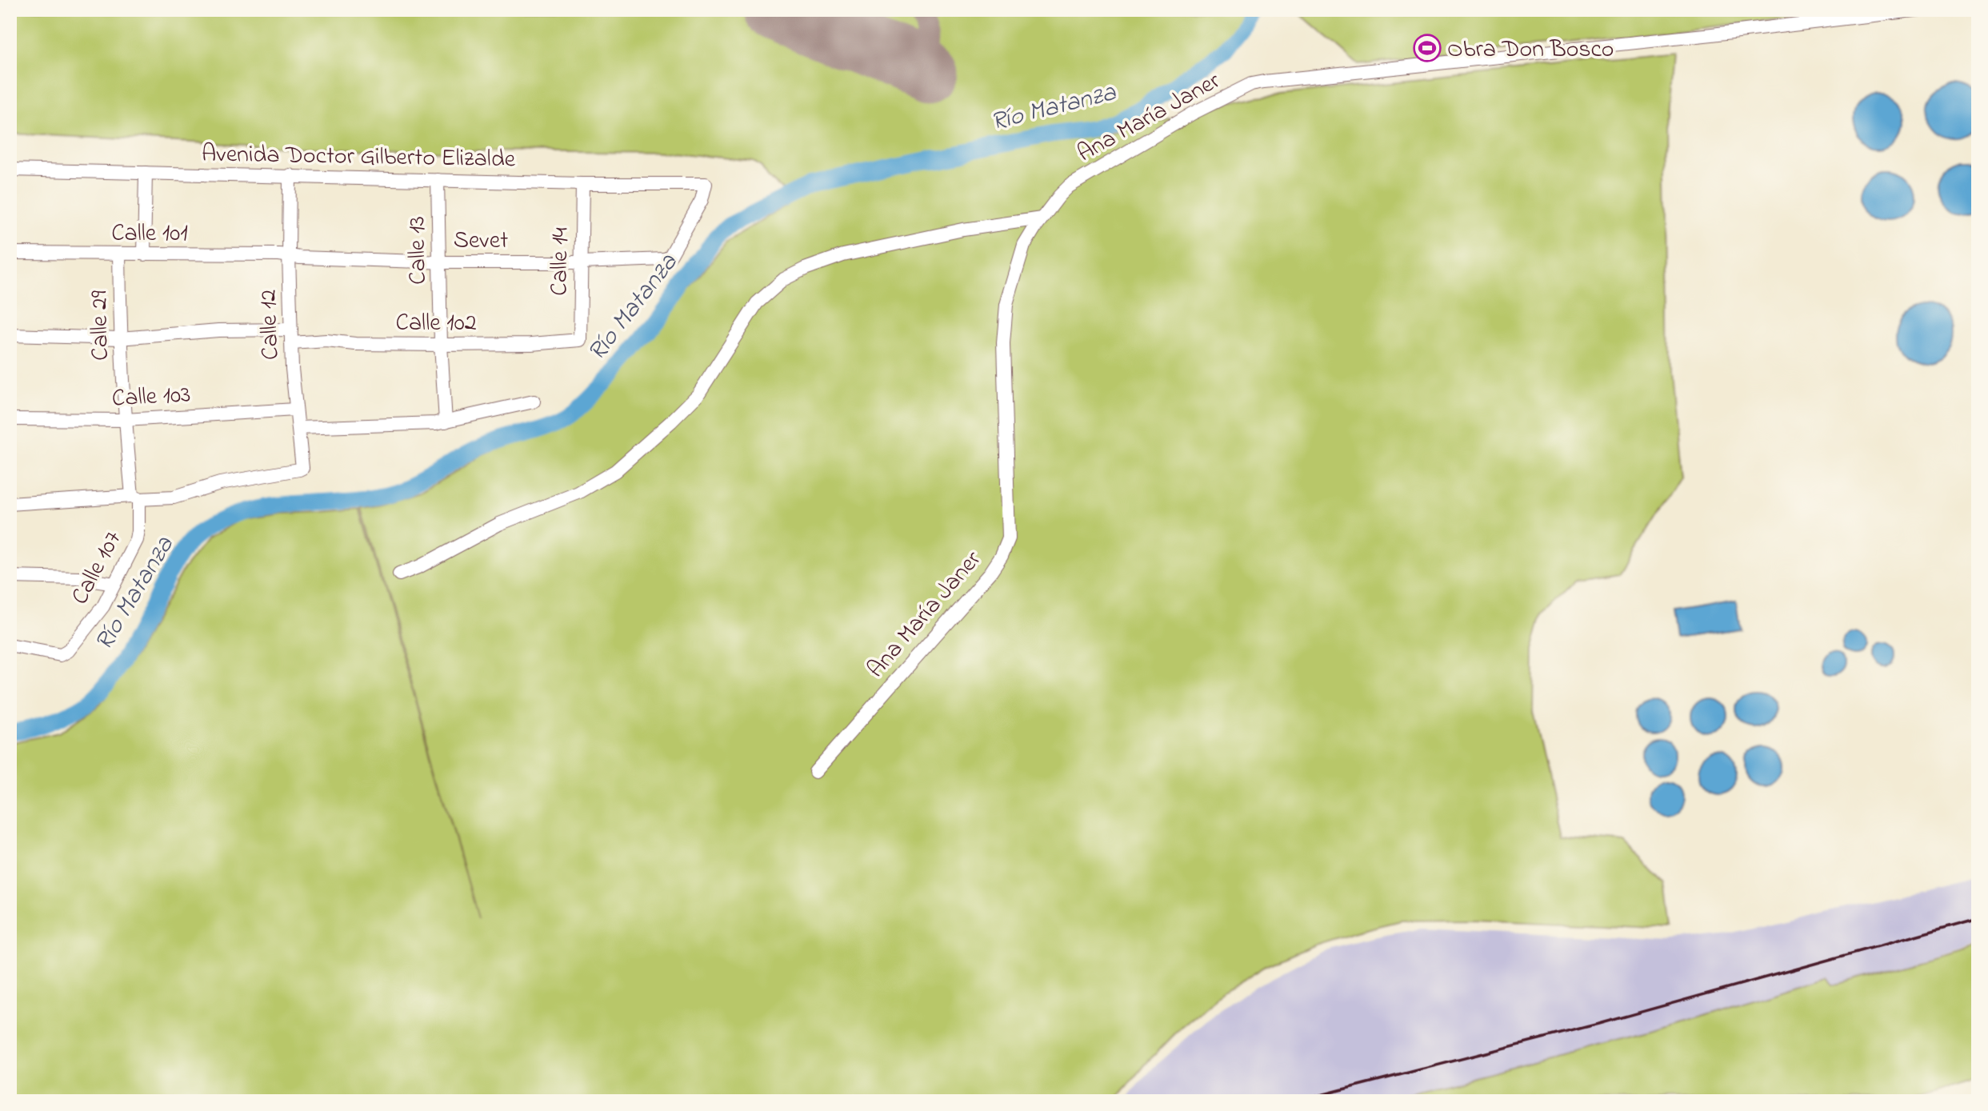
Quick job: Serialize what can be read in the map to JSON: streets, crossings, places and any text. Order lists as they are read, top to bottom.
{
  "streets": {
    "street": [
      "Ana María Janer",
      "Avenida Doctor Gilberto Elizalde",
      "Calle 101",
      "Sevet",
      "Calle 13",
      "Calle 14",
      "Calle 102",
      "Calle 12",
      "Calle 29",
      "Calle 103",
      "Calle 107"
    ]
  },
  "crossings": [
    ["Avenida Doctor Gilberto Elizalde", "Sevet"],
    ["Avenida Doctor Gilberto Elizalde", "Calle 13"],
    ["Avenida Doctor Gilberto Elizalde", "Calle 14"],
    ["Avenida Doctor Gilberto Elizalde", "Calle 12"],
    ["Calle 101", "Sevet"],
    ["Calle 101", "Calle 12"],
    ["Calle 101", "Calle 29"],
    ["Sevet", "Calle 13"],
    ["Sevet", "Calle 14"],
    ["Sevet", "Calle 12"],
    ["Calle 13", "Calle 102"],
    ["Calle 14", "Calle 102"],
    ["Calle 102", "Calle 12"],
    ["Calle 12", "Calle 29"],
    ["Calle 12", "Calle 103"],
    ["Calle 12", "Calle 107"],
    ["Calle 29", "Calle 103"],
    ["Calle 29", "Calle 107"]
  ],
  "water": ["Río Matanza"],
  "places": {
    "sports": ["Obra Don Bosco"]
  }
}
